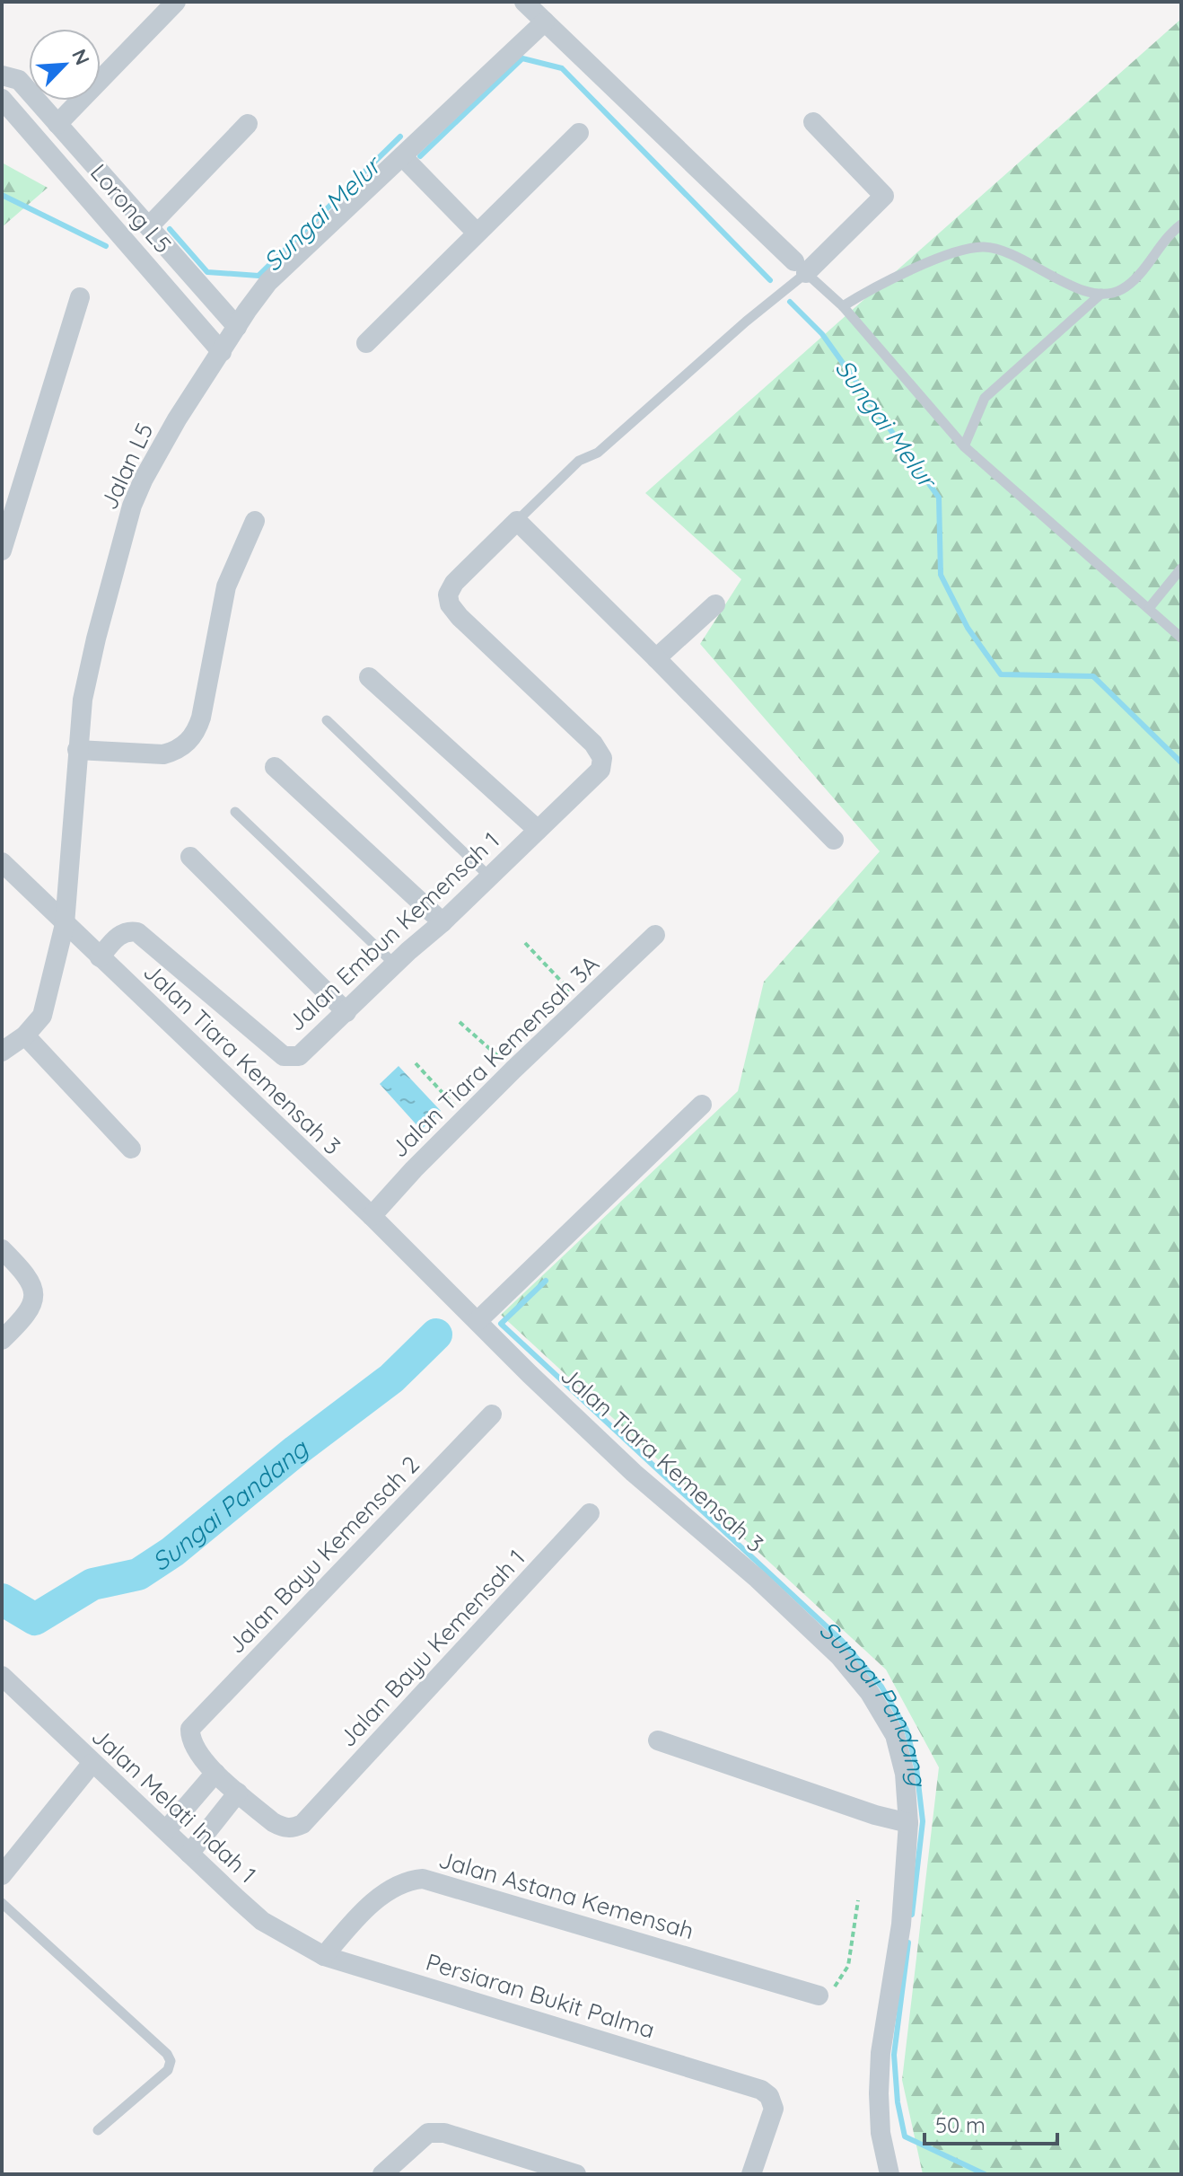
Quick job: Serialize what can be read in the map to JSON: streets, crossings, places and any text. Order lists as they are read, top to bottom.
{
  "streets": {
    "street": [
      "Lorong L5",
      "Jalan L5",
      "Jalan Embun Kemensah 1",
      "Jalan Tiara Kemensah 3A",
      "Jalan Tiara Kemensah 3",
      "Jalan Bayu Kemensah 2",
      "Jalan Bayu Kemensah 1",
      "Jalan Melati Indah 1",
      "Jalan Astana Kemensah",
      "Persiaran Bukit Palma"
    ]
  },
  "crossings": [
    ["Lorong L5", "Jalan L5"],
    ["Jalan L5", "Jalan Tiara Kemensah 3"],
    ["Jalan Embun Kemensah 1", "Jalan Tiara Kemensah 3"],
    ["Jalan Tiara Kemensah 3A", "Jalan Tiara Kemensah 3"],
    ["Jalan Melati Indah 1", "Jalan Astana Kemensah"],
    ["Jalan Melati Indah 1", "Persiaran Bukit Palma"],
    ["Jalan Astana Kemensah", "Persiaran Bukit Palma"]
  ],
  "water": ["Sungai Melur", "Sungai Pandang"],
  "scale_bar": "50 m",
  "north": "top right"
}
